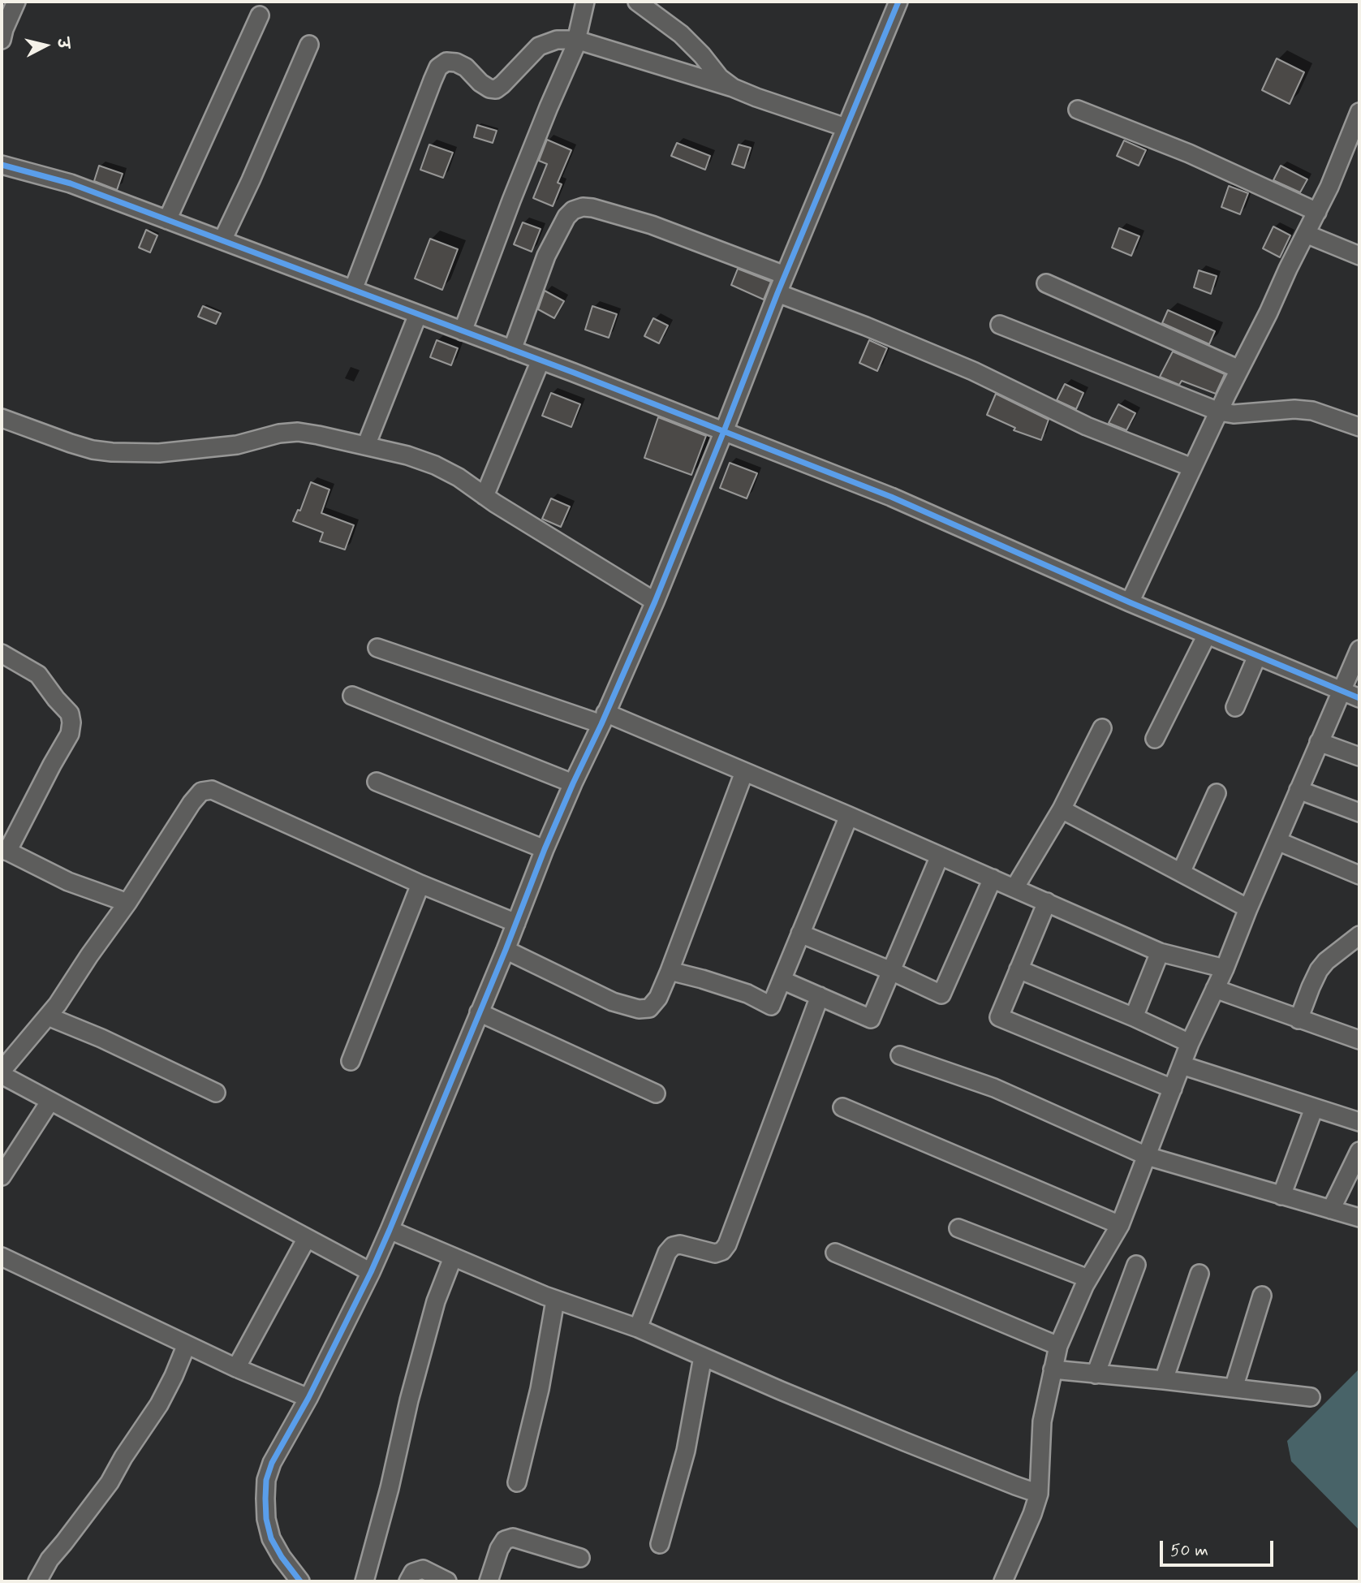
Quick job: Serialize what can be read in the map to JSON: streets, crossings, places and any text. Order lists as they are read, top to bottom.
{
  "scale_bar": "50 m",
  "north": "right"
}
